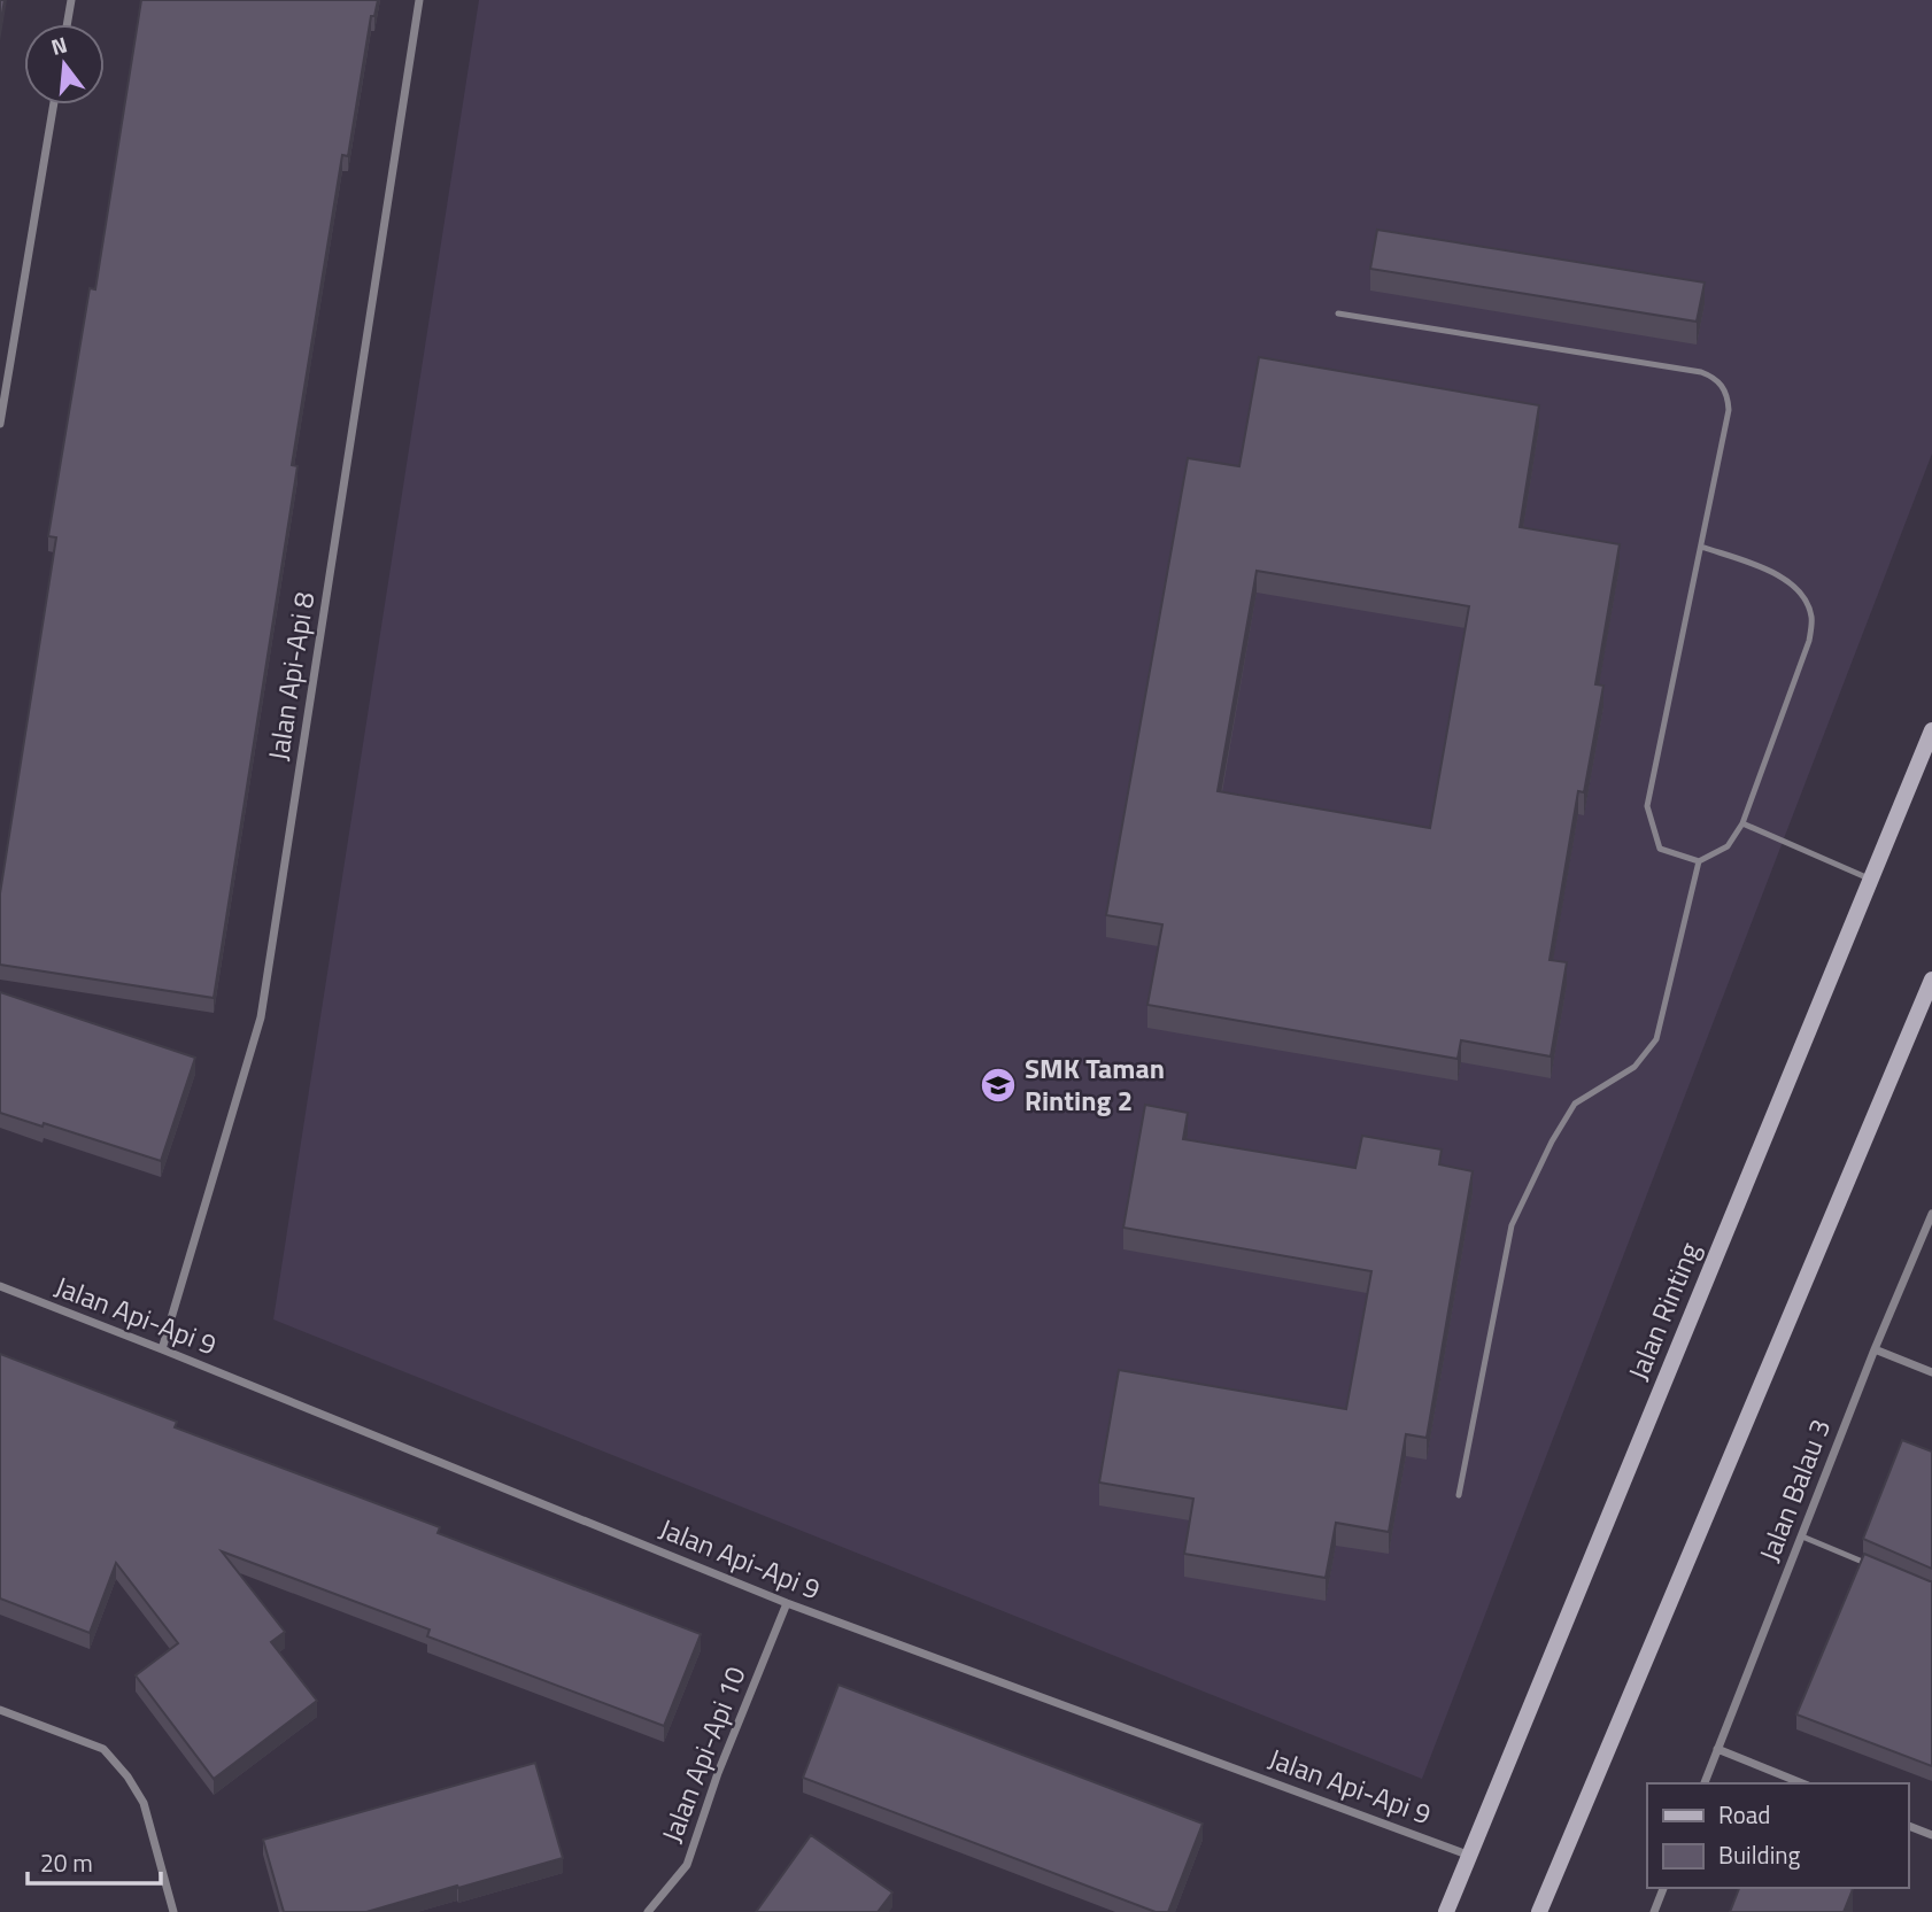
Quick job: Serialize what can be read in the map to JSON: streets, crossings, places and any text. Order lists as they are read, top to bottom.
{
  "streets": {
    "main road": ["Jalan Rinting"],
    "street": [
      "Jalan Api-Api 8",
      "Jalan Api-Api 9",
      "Jalan Balau 3",
      "Jalan Api-Api 10"
    ]
  },
  "crossings": [
    ["Jalan Api-Api 8", "Jalan Api-Api 9"],
    ["Jalan Rinting", "Jalan Api-Api 9"],
    ["Jalan Api-Api 9", "Jalan Api-Api 10"]
  ],
  "places": {
    "school or university": ["SMK Taman Rinting 2"]
  },
  "legend": ["Road", "Building"],
  "scale_bar": "20 m",
  "north": "top"
}
